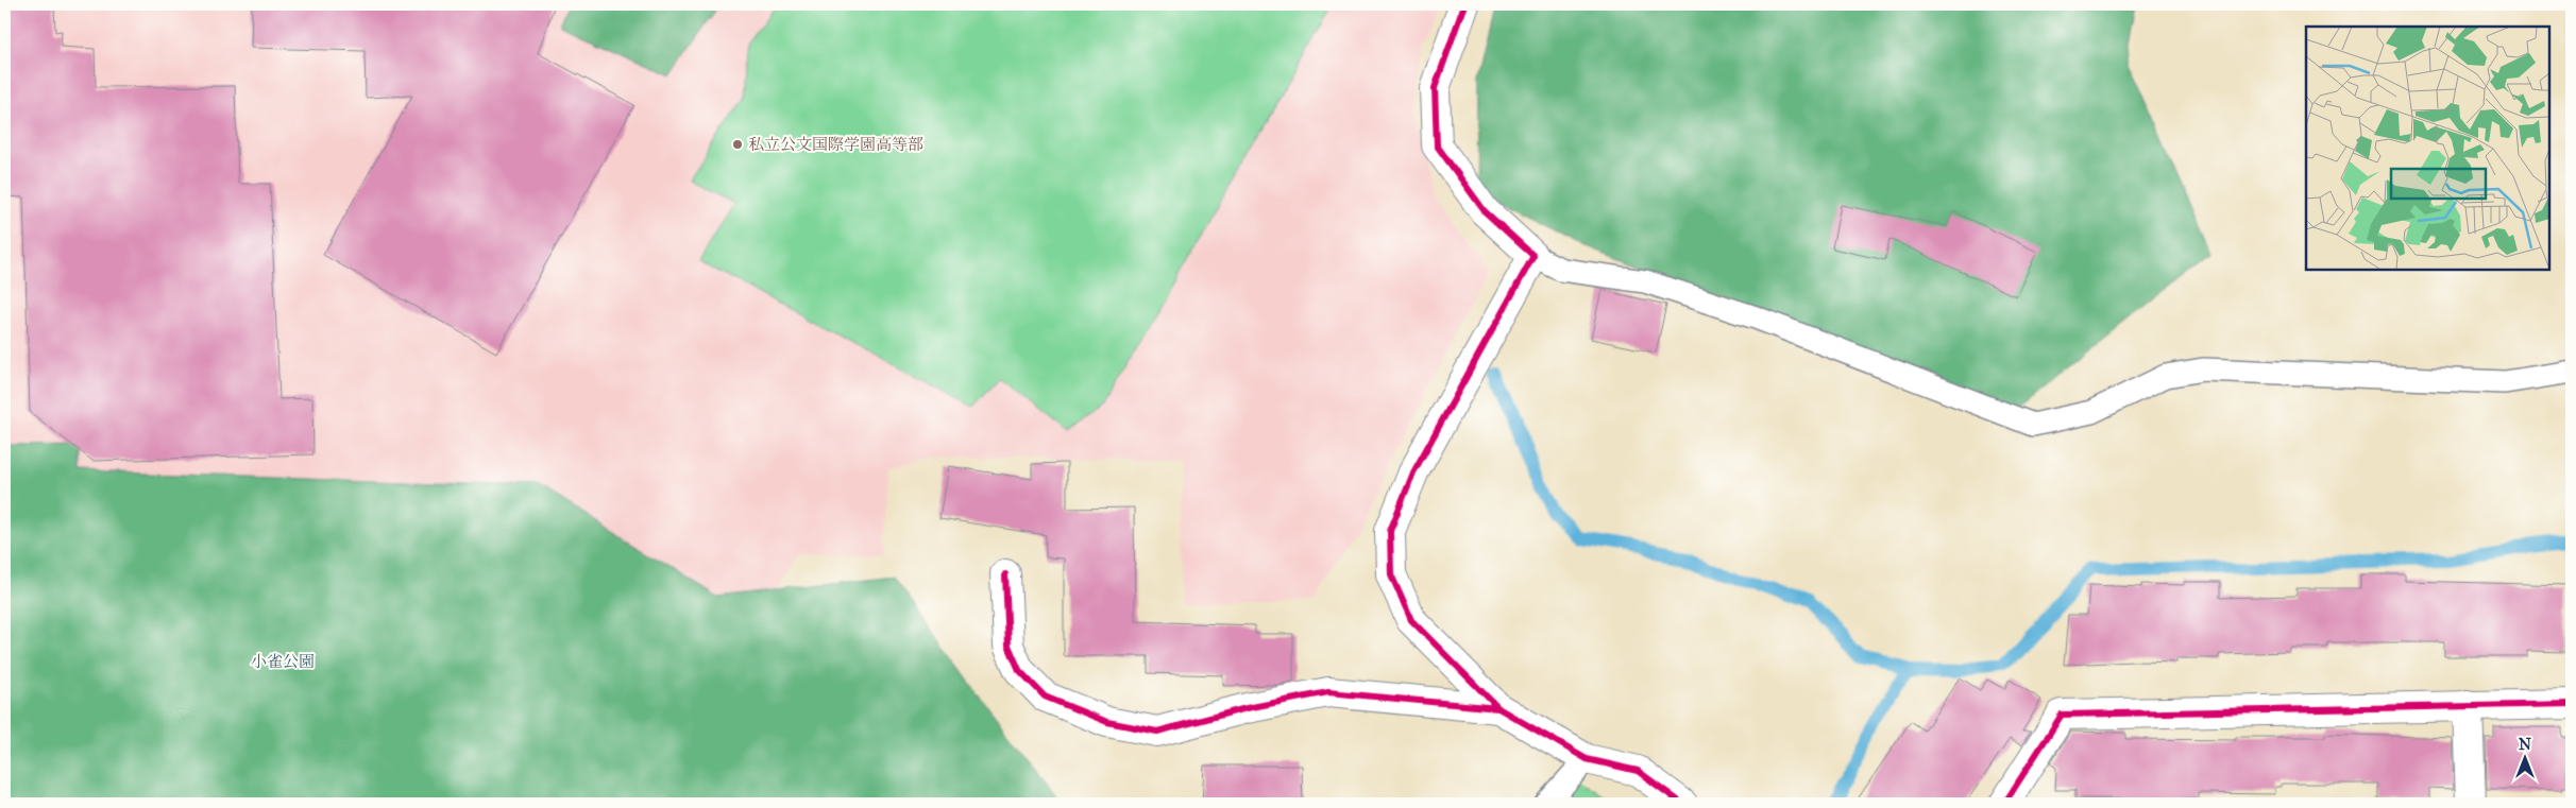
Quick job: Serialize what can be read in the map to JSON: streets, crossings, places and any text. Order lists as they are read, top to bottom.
{
  "parks": ["小雀公園"],
  "places": ["私立公文国際学園高等部"],
  "north": "top"
}
